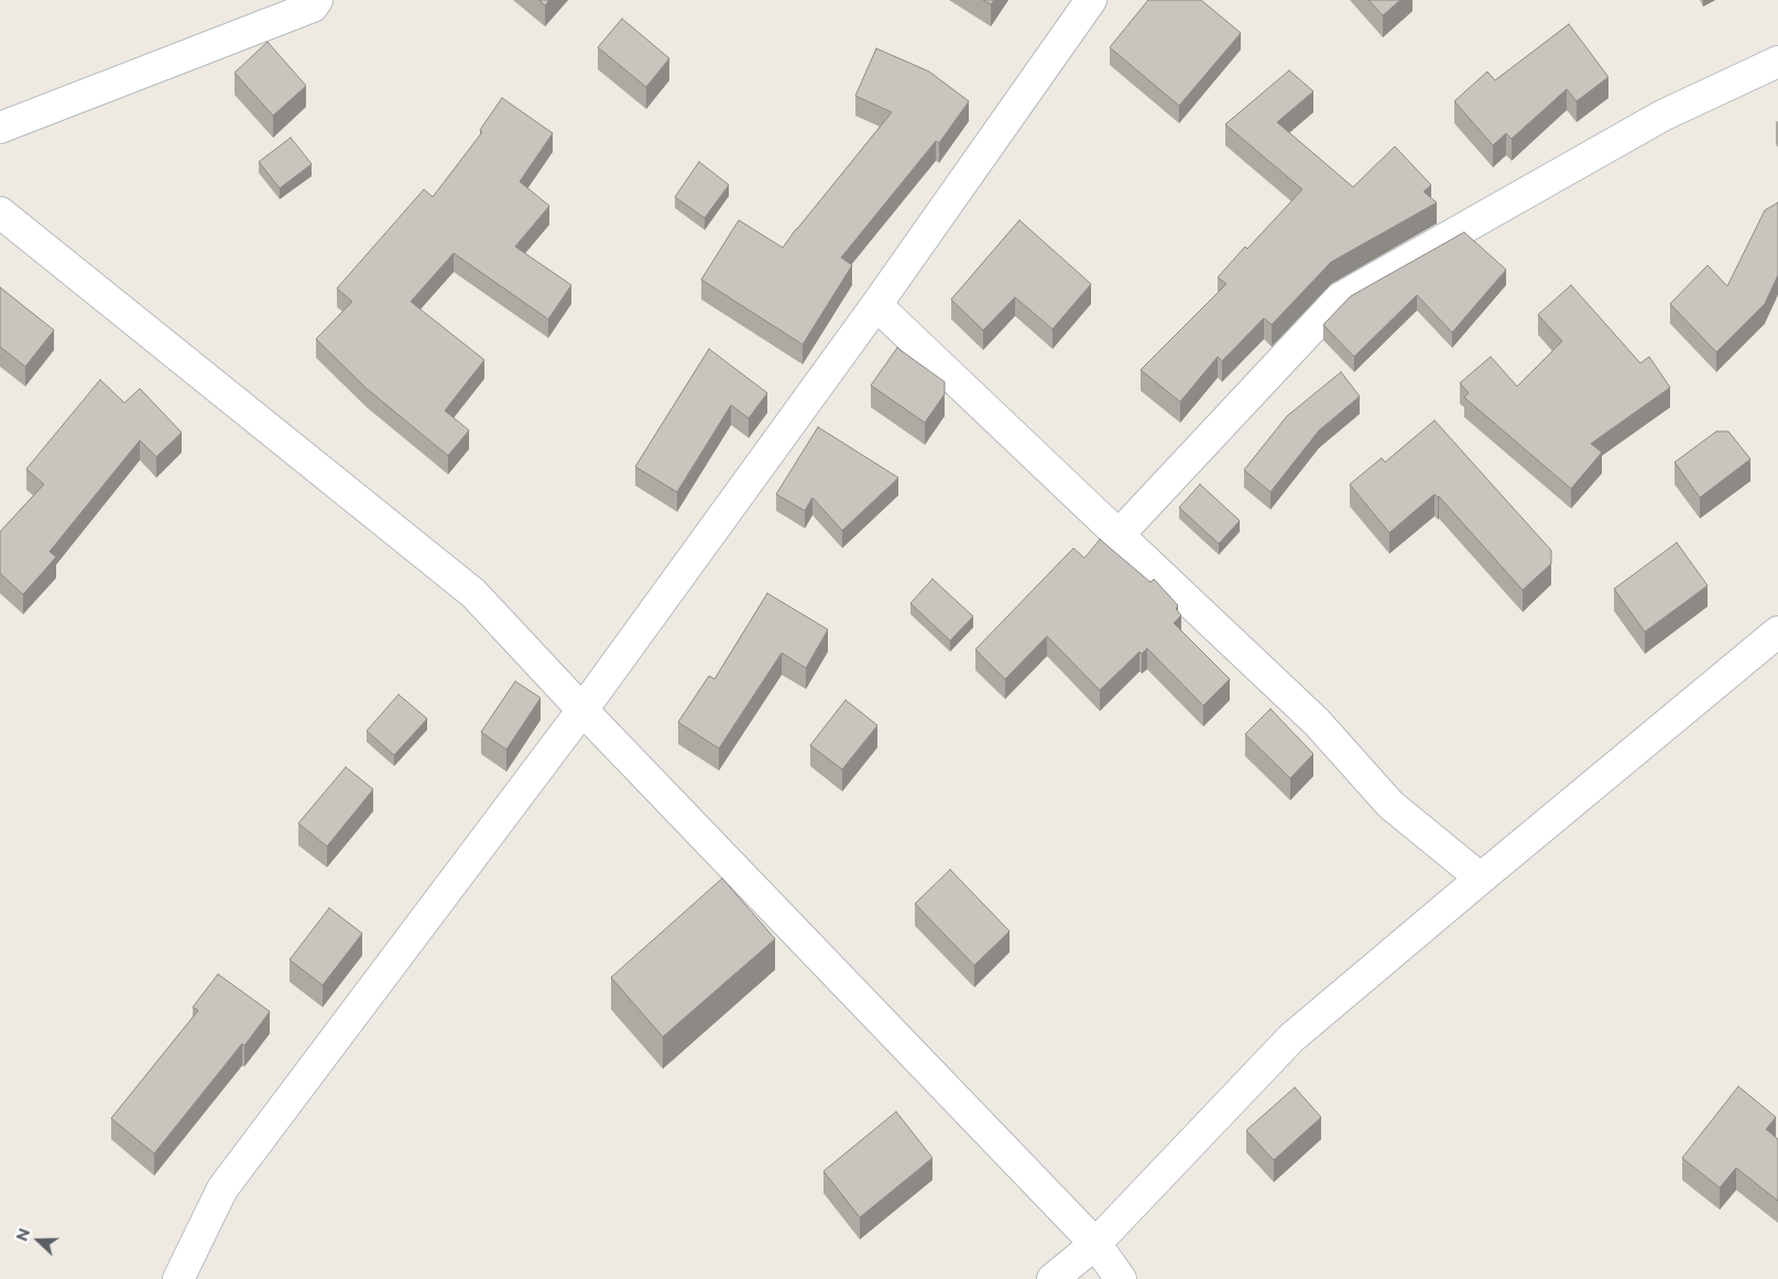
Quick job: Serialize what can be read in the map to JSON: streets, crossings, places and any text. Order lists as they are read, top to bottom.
{
  "north": "left"
}
